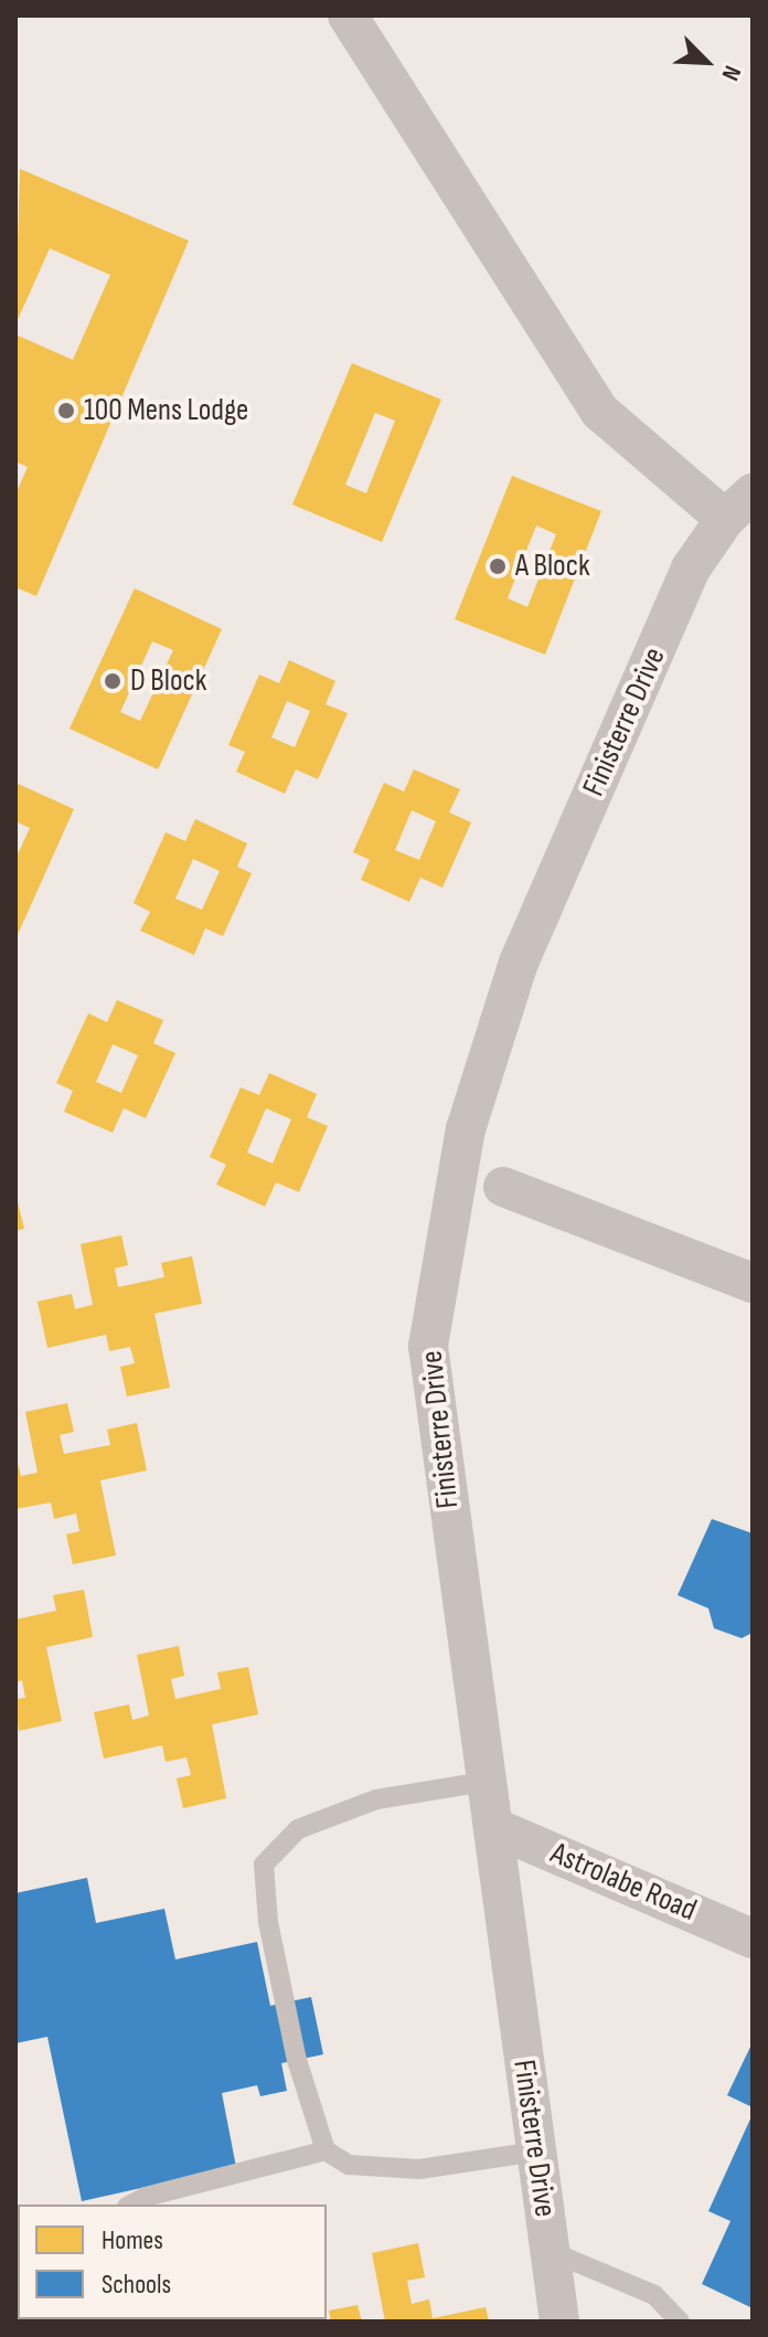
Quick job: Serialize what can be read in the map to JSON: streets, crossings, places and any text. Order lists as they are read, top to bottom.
{
  "streets": {
    "street": ["Finisterre Drive", "Astrolabe Road"]
  },
  "crossings": [
    ["Finisterre Drive", "Astrolabe Road"]
  ],
  "places": ["100 Mens Lodge", "A Block", "D Block"],
  "legend": ["Homes", "Schools"],
  "north": "bottom right"
}
